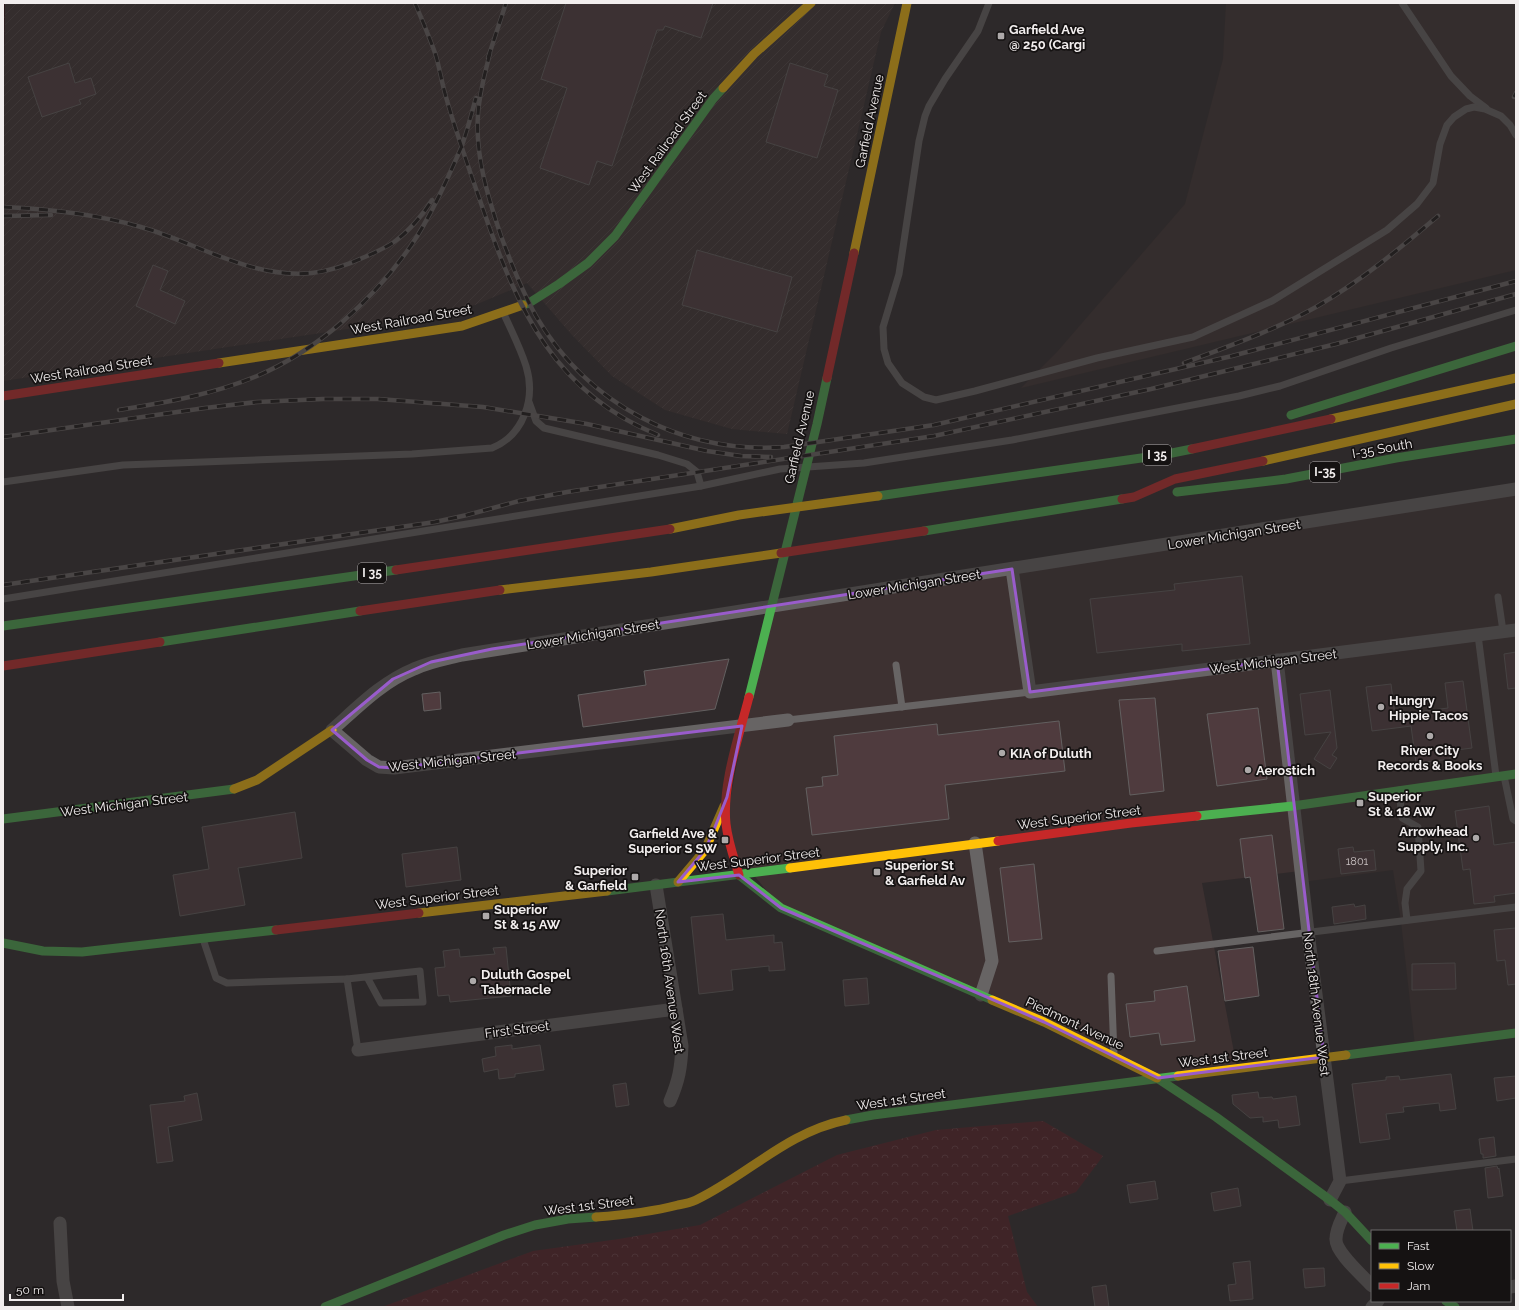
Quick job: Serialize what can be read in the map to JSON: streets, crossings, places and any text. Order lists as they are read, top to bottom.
{
  "streets": {
    "main road": [
      "Garfield Avenue",
      "West Railroad Street",
      "I-35 South",
      "I 35",
      "I-35",
      "West Michigan Street",
      "West Superior Street",
      "Piedmont Avenue",
      "West 1st Street"
    ],
    "street": [
      "Lower Michigan Street",
      "North 16th Avenue West",
      "North 18th Avenue West",
      "First Street"
    ]
  },
  "crossings": [
    ["Garfield Avenue", "West Superior Street"],
    ["Garfield Avenue", "Piedmont Avenue"],
    ["I-35 South", "I 35"],
    ["Lower Michigan Street", "West Michigan Street"],
    ["West Michigan Street", "North 18th Avenue West"],
    ["West Superior Street", "North 16th Avenue West"],
    ["West Superior Street", "North 18th Avenue West"],
    ["West Superior Street", "Piedmont Avenue"],
    ["North 16th Avenue West", "First Street"],
    ["North 18th Avenue West", "West 1st Street"],
    ["Piedmont Avenue", "West 1st Street"]
  ],
  "places": {
    "transit": [
      "Garfield Ave @ 250 (Cargi",
      "Superior St & 18 AW",
      "Garfield Ave & Superior S SW",
      "Superior St & Garfield Av",
      "Superior & Garfield",
      "Superior St & 15 AW"
    ],
    "other": [
      "Hungry Hippie Tacos",
      "River City Records & Books",
      "KIA of Duluth",
      "Aerostich",
      "Arrowhead Supply, Inc.",
      "Duluth Gospel Tabernacle"
    ]
  },
  "house_numbers": ["1801"],
  "legend": ["Fast", "Slow", "Jam"],
  "scale_bar": "50 m"
}
